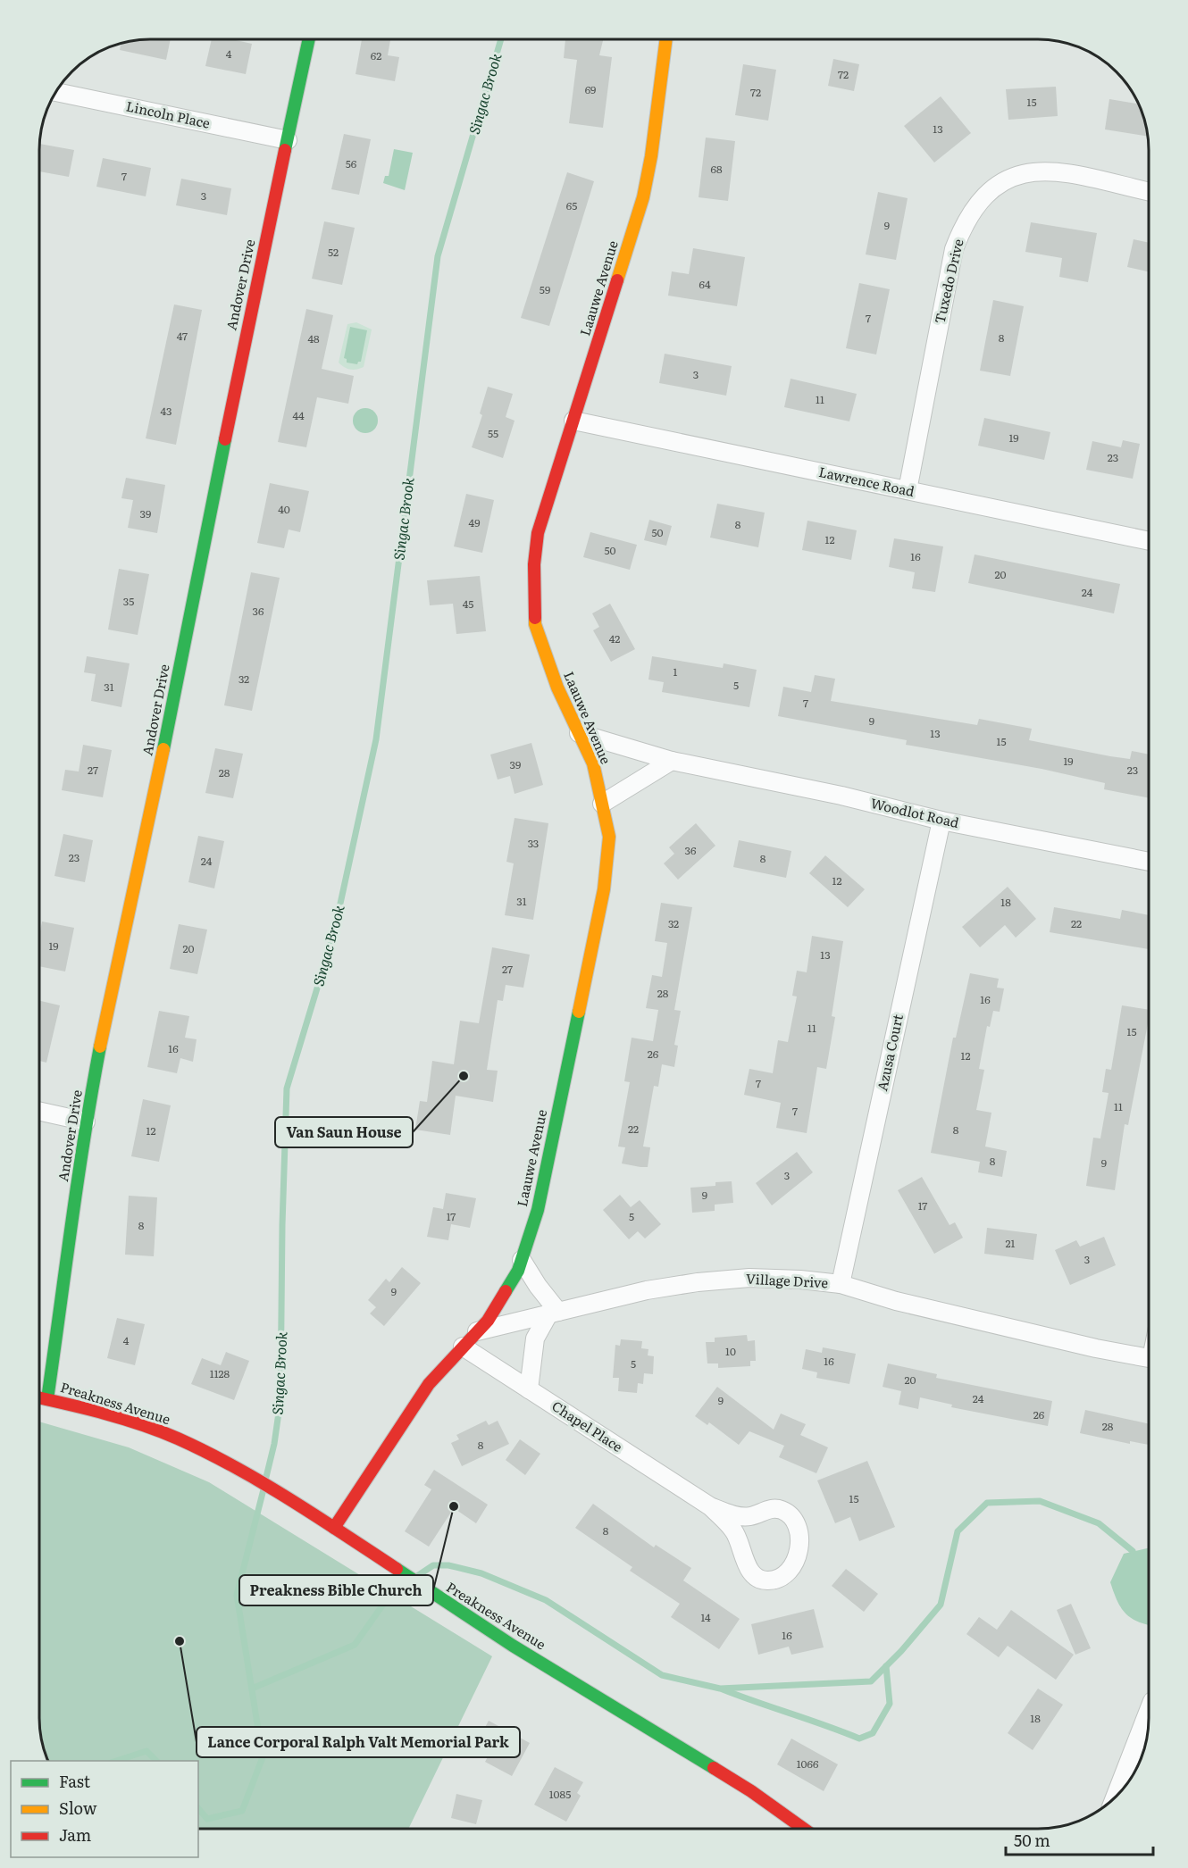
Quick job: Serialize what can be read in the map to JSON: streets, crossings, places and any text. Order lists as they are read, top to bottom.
{
  "streets": {
    "street": [
      "Lincoln Place",
      "Tuxedo Drive",
      "Andover Drive",
      "Laauwe Avenue",
      "Lawrence Road",
      "Woodlot Road",
      "Azusa Court",
      "Village Drive",
      "Preakness Avenue",
      "Chapel Place"
    ]
  },
  "crossings": [
    ["Lincoln Place", "Andover Drive"],
    ["Tuxedo Drive", "Lawrence Road"],
    ["Andover Drive", "Preakness Avenue"],
    ["Laauwe Avenue", "Lawrence Road"],
    ["Laauwe Avenue", "Woodlot Road"],
    ["Laauwe Avenue", "Village Drive"],
    ["Laauwe Avenue", "Preakness Avenue"],
    ["Laauwe Avenue", "Chapel Place"],
    ["Woodlot Road", "Azusa Court"],
    ["Azusa Court", "Village Drive"]
  ],
  "water": ["Singac Brook"],
  "places": ["Van Saun House", "Preakness Bible Church", "Lance Corporal Ralph Valt Memorial Park"],
  "house_numbers": [
    "4",
    "62",
    "72",
    "69",
    "72",
    "15",
    "13",
    "56",
    "68",
    "7",
    "3",
    "65",
    "9",
    "52",
    "64",
    "59",
    "7",
    "47",
    "8",
    "48",
    "3",
    "11",
    "43",
    "44",
    "55",
    "19",
    "23",
    "40",
    "39",
    "49",
    "8",
    "50",
    "12",
    "50",
    "16",
    "20",
    "24",
    "35",
    "45",
    "36",
    "42",
    "1",
    "32",
    "5",
    "31",
    "7",
    "9",
    "13",
    "15",
    "19",
    "39",
    "27",
    "23",
    "28",
    "33",
    "36",
    "23",
    "8",
    "24",
    "12",
    "31",
    "18",
    "32",
    "22",
    "19",
    "20",
    "13",
    "27",
    "28",
    "16",
    "11",
    "15",
    "16",
    "26",
    "12",
    "7",
    "11",
    "7",
    "22",
    "8",
    "12",
    "8",
    "9",
    "3",
    "9",
    "17",
    "17",
    "5",
    "8",
    "21",
    "3",
    "9",
    "4",
    "10",
    "16",
    "5",
    "1128",
    "20",
    "24",
    "9",
    "26",
    "28",
    "8",
    "15",
    "8",
    "14",
    "16",
    "18",
    "1066",
    "1085"
  ],
  "legend": ["Fast", "Slow", "Jam"],
  "scale_bar": "50 m"
}
